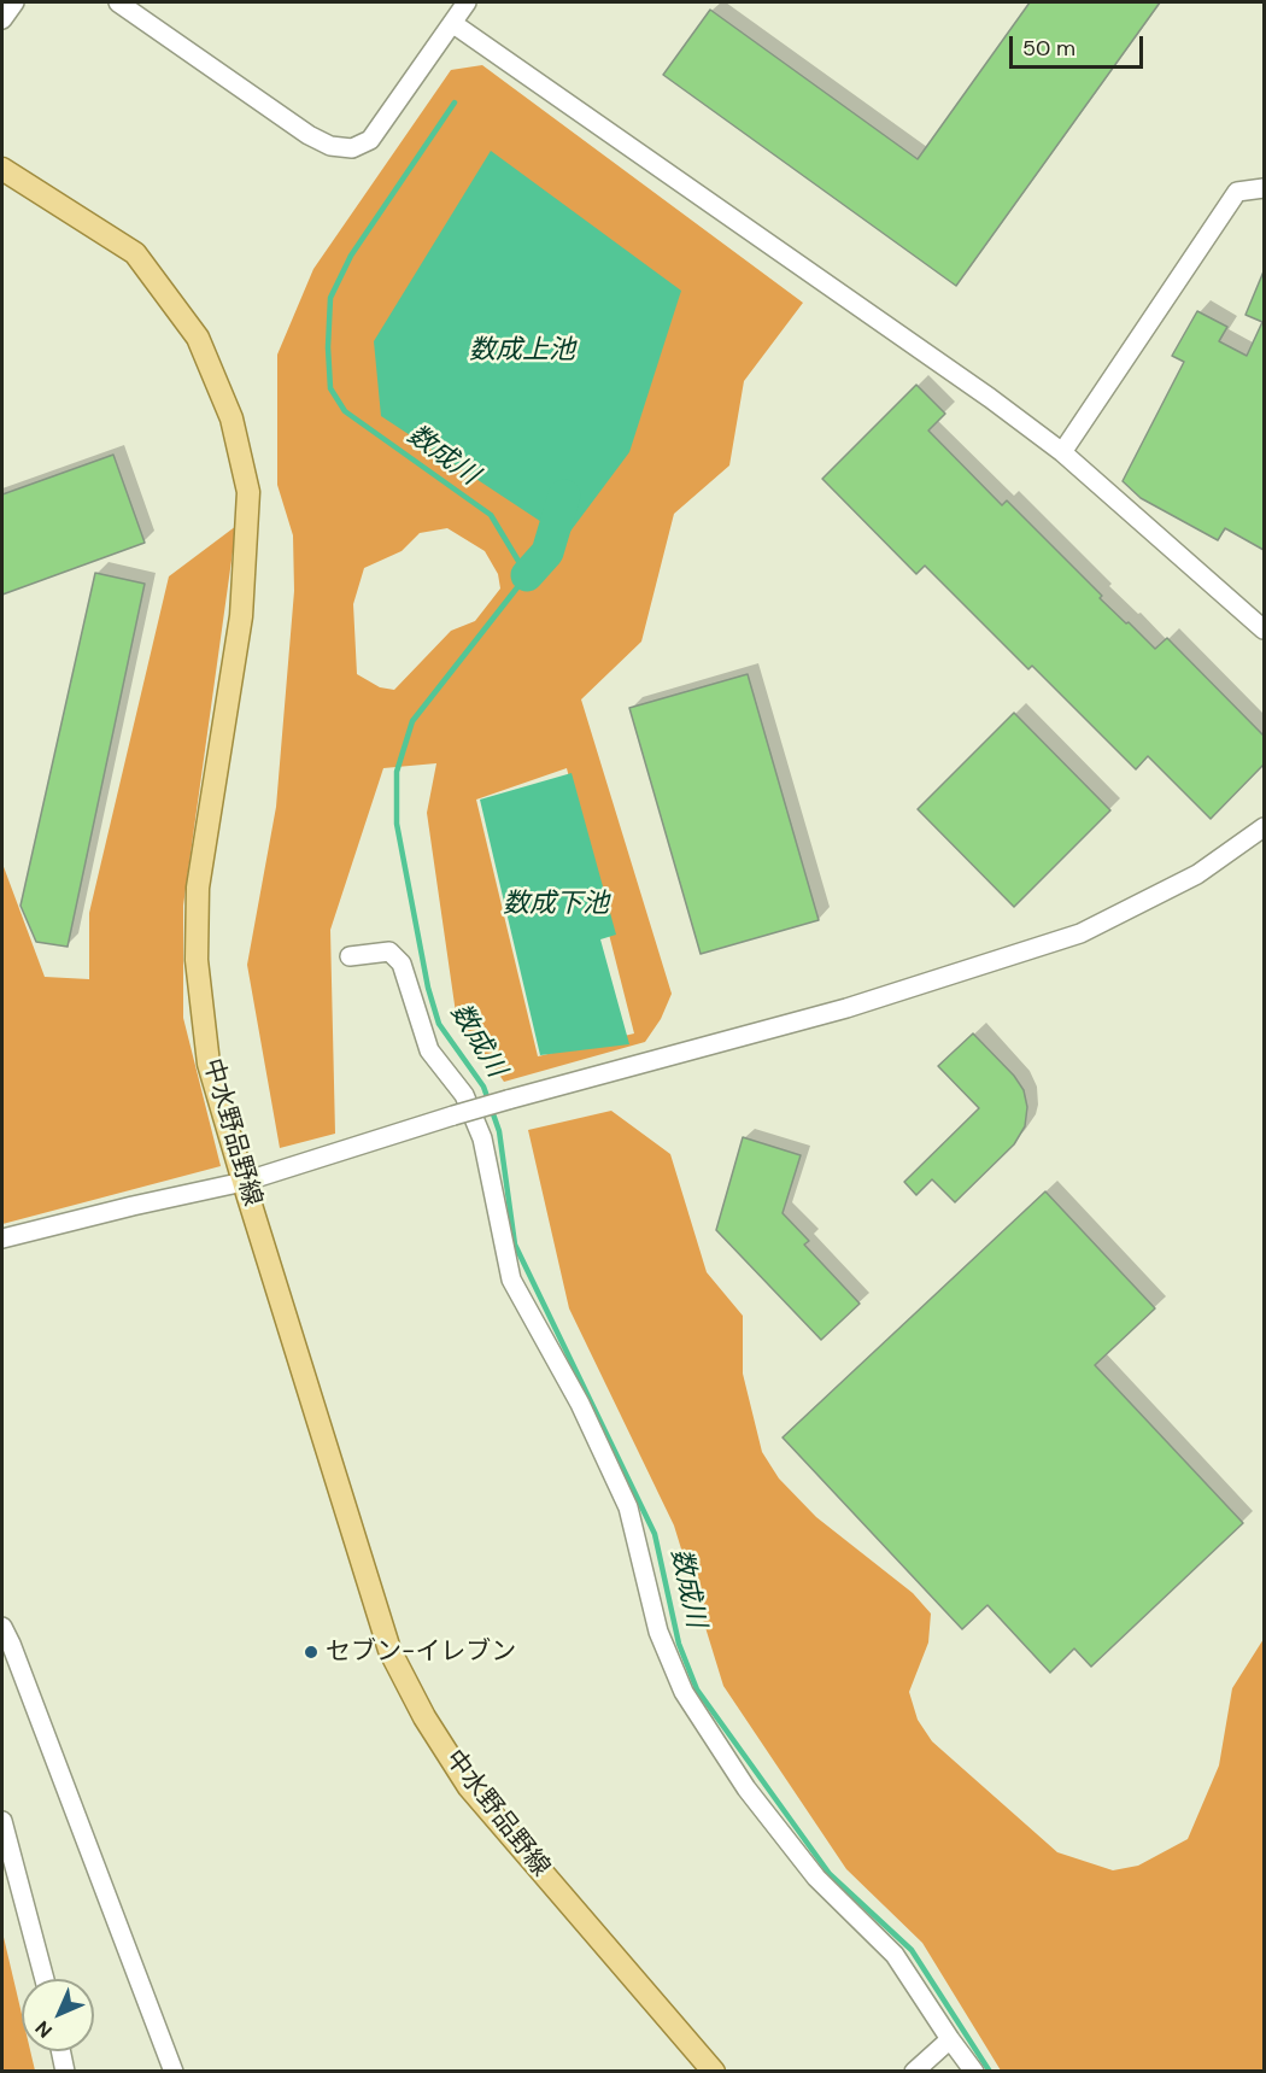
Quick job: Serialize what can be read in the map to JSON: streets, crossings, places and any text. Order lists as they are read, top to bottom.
{
  "streets": {
    "main road": ["中水野品野線"]
  },
  "water": ["数成上池", "数成川", "数成下池"],
  "places": ["セブン-イレブン"],
  "scale_bar": "50 m",
  "north": "bottom left"
}
